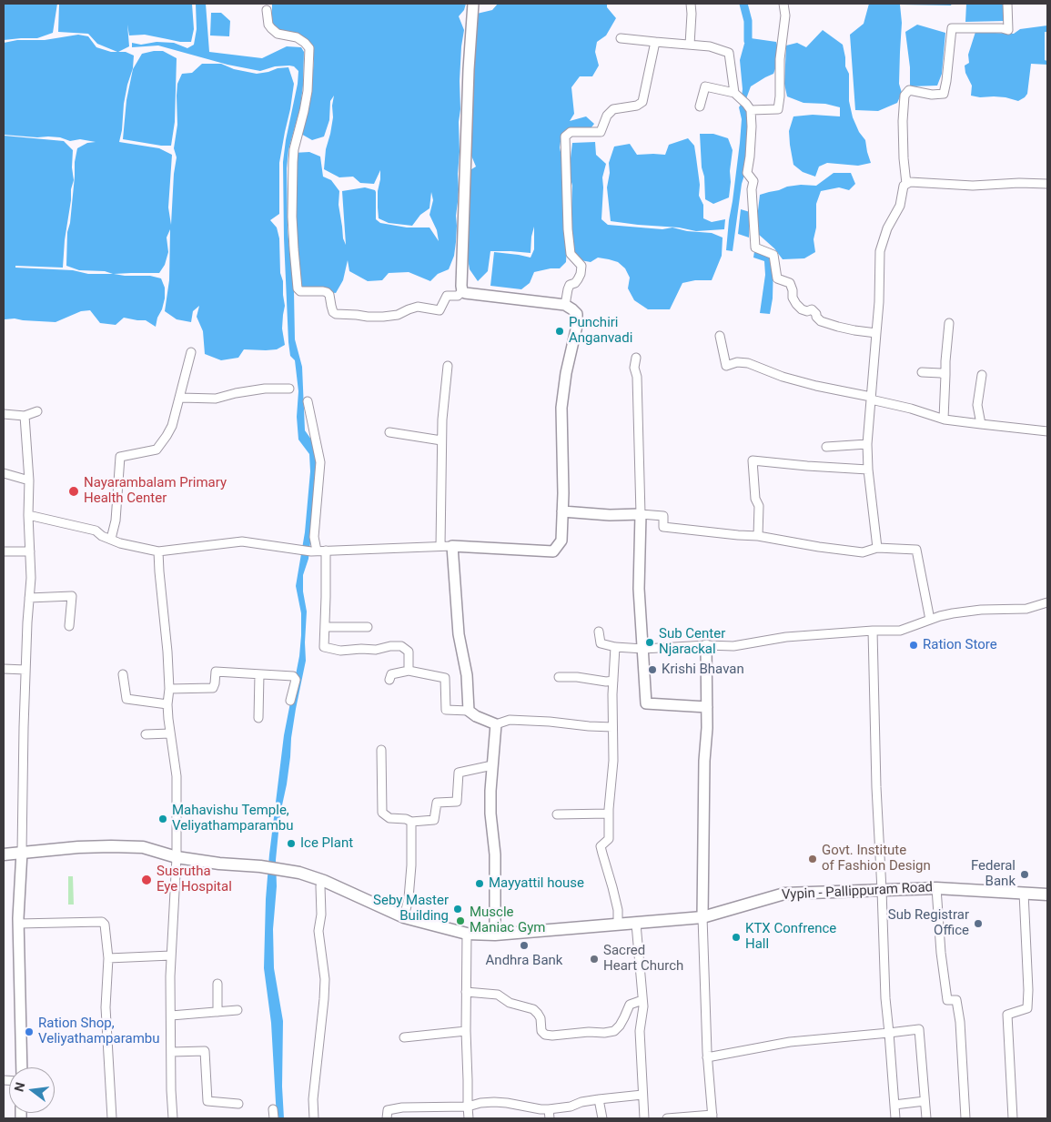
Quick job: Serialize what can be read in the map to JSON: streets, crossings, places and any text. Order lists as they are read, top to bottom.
{
  "streets": {
    "main road": ["Vypin - Pallippuram Road"]
  },
  "places": [
    "Punchiri Anganvadi",
    "Nayarambalam Primary Health Center",
    "Sub Center Njarackal",
    "Ration Store",
    "Krishi Bhavan",
    "Mahavishu Temple, Veliyathamparambu",
    "Ice Plant",
    "Govt. Institute of Fashion Design",
    "Federal Bank",
    "Susrutha Eye Hospital",
    "Mayyattil house",
    "Seby Master Building",
    "Muscle Maniac Gym",
    "Sub Registrar Office",
    "KTX Confrence Hall",
    "Andhra Bank",
    "Sacred Heart Church",
    "Ration Shop, Veliyathamparambu"
  ],
  "north": "left"
}
